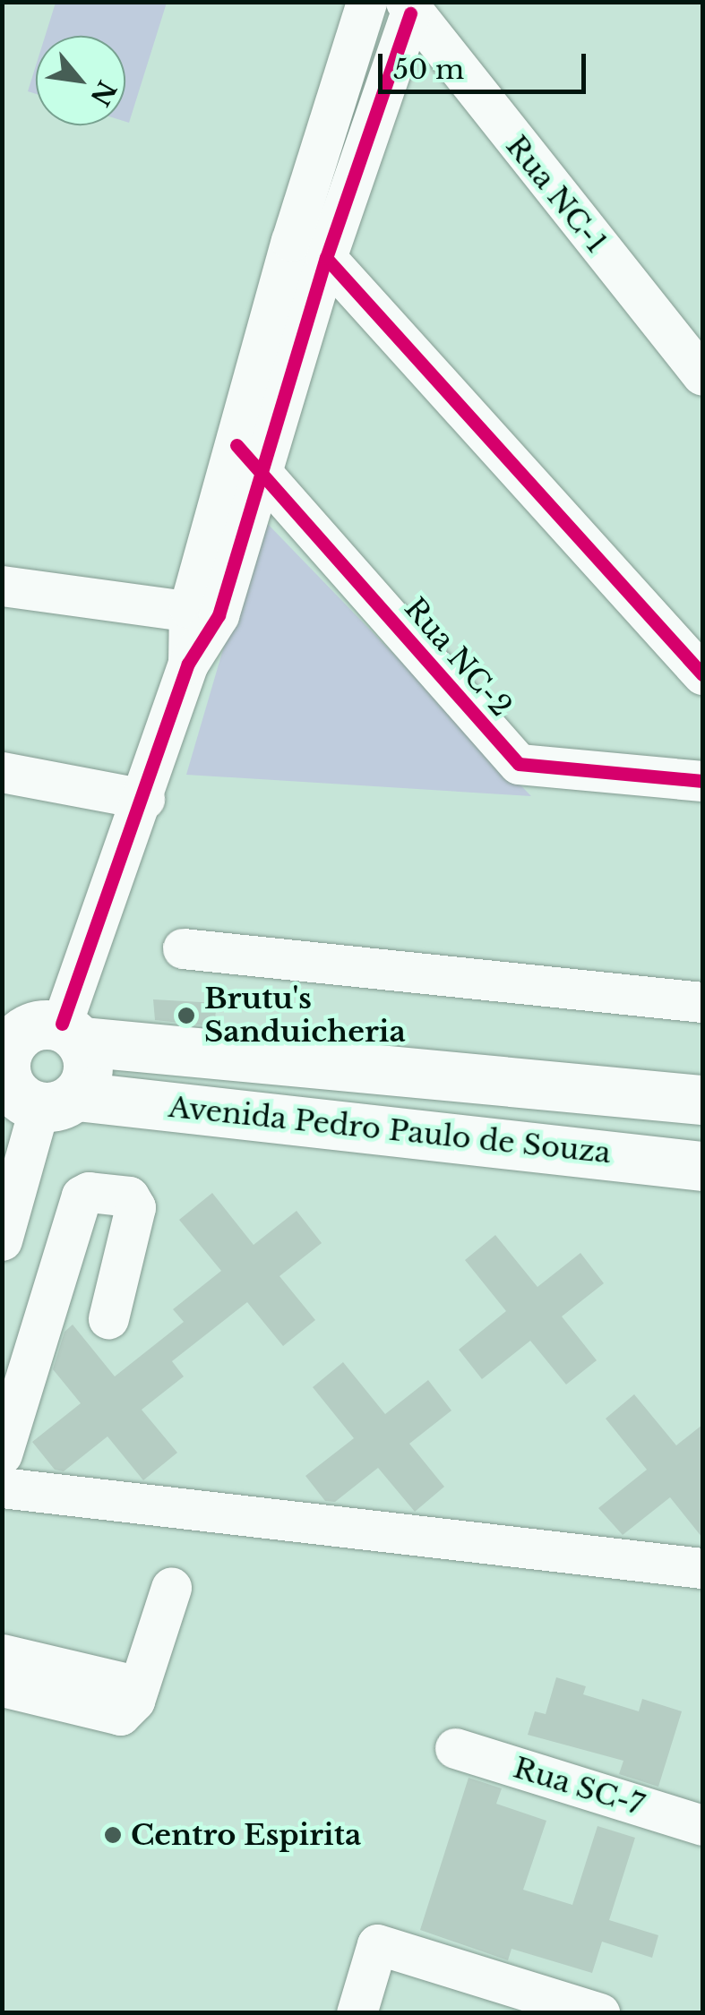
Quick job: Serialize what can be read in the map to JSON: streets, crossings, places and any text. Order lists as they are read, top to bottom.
{
  "streets": {
    "main road": ["Avenida Pedro Paulo de Souza"],
    "street": ["Rua NC-1", "Rua NC-2", "Rua SC-7"]
  },
  "places": ["Brutu's Sanduicheria", "Centro Espirita"],
  "scale_bar": "50 m",
  "north": "bottom right"
}
